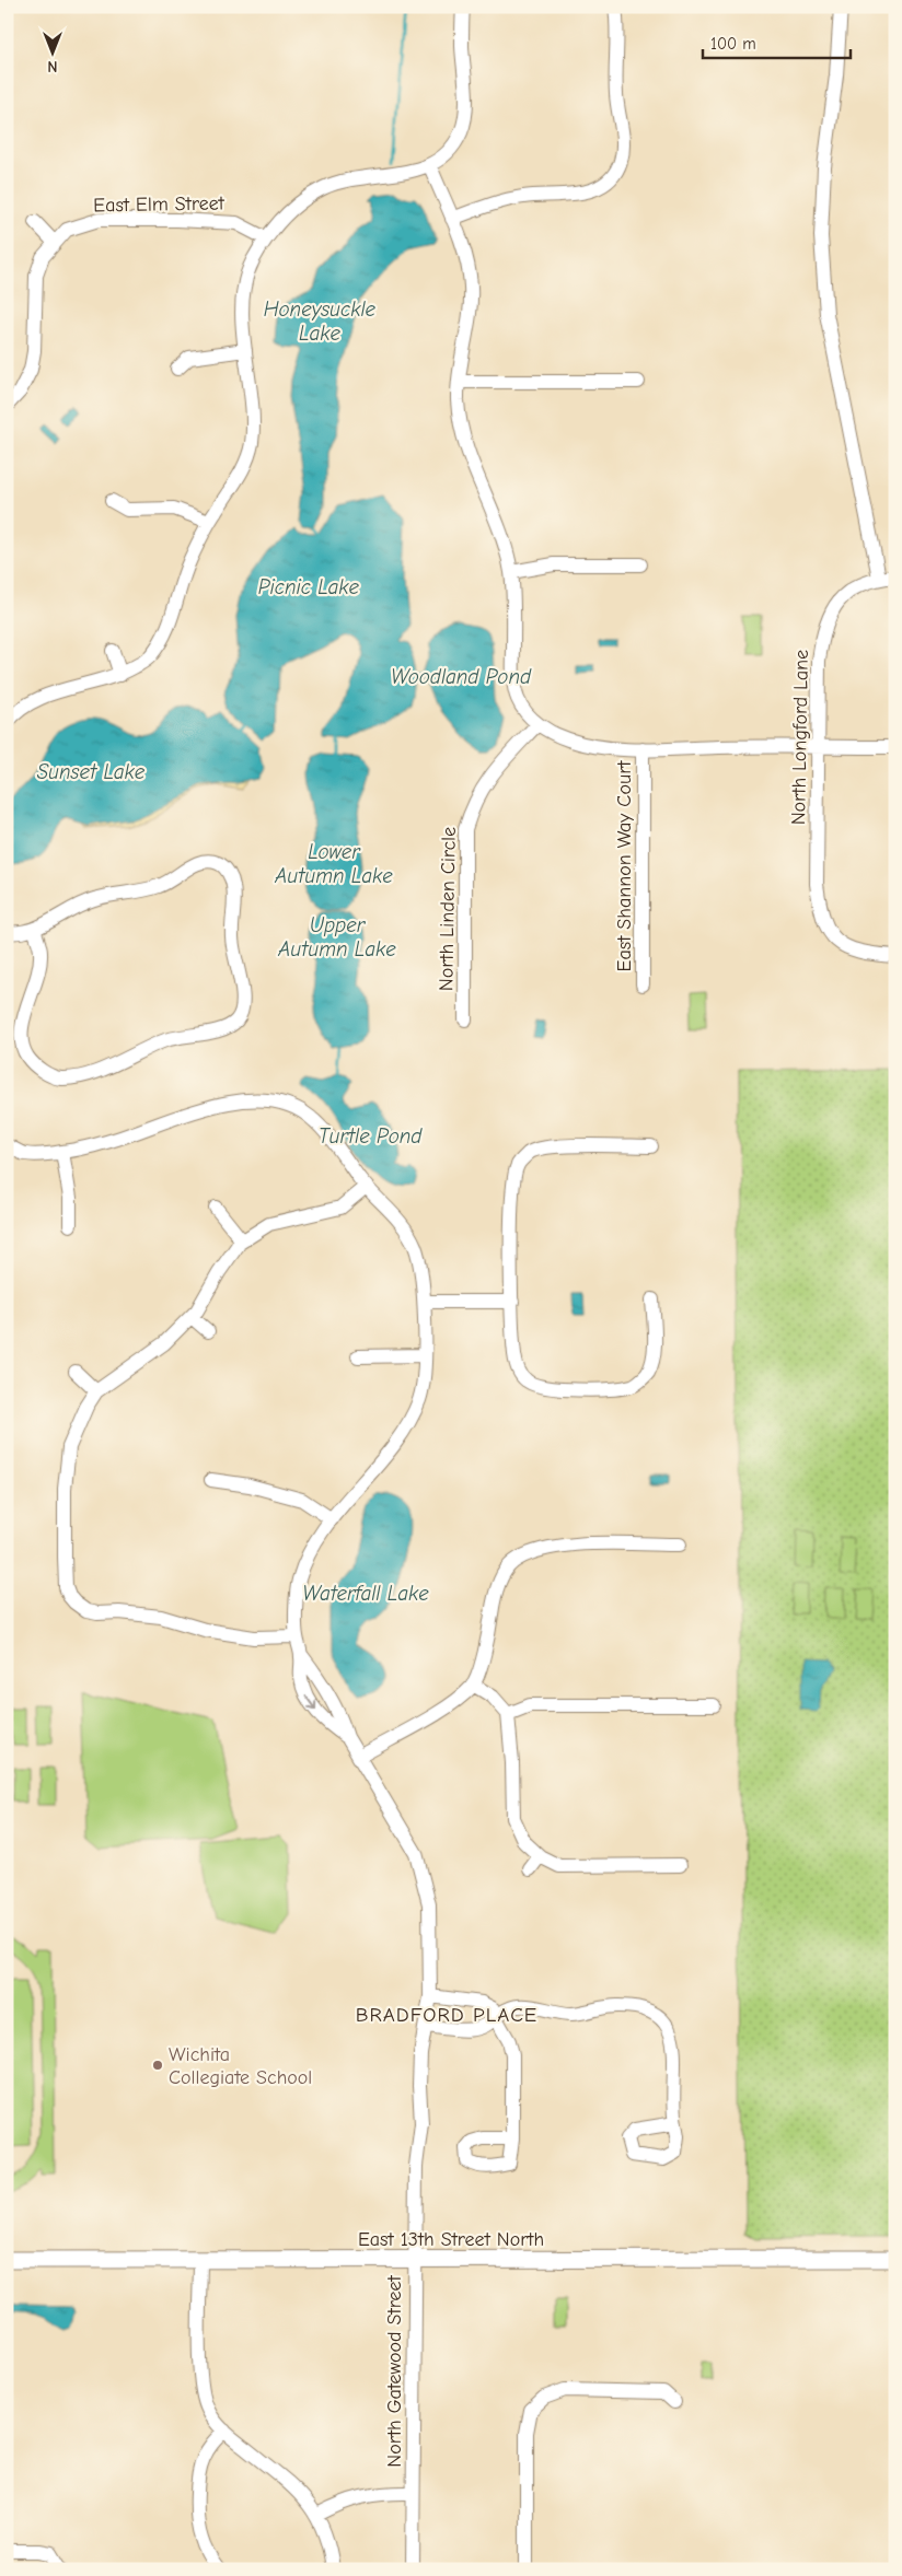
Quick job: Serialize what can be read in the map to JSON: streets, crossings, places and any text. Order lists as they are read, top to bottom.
{
  "streets": {
    "main road": ["East 13th Street North"],
    "street": [
      "East Elm Street",
      "North Longford Lane",
      "East Shannon Way Court",
      "North Linden Circle",
      "North Gatewood Street"
    ]
  },
  "crossings": [
    ["East 13th Street North", "North Gatewood Street"]
  ],
  "districts": ["BRADFORD PLACE"],
  "water": [
    "Honeysuckle Lake",
    "Picnic Lake",
    "Woodland Pond",
    "Sunset Lake",
    "Lower Autumn Lake",
    "Upper Autumn Lake",
    "Turtle Pond",
    "Waterfall Lake"
  ],
  "places": ["Wichita Collegiate School"],
  "scale_bar": "100 m",
  "north": "bottom"
}
